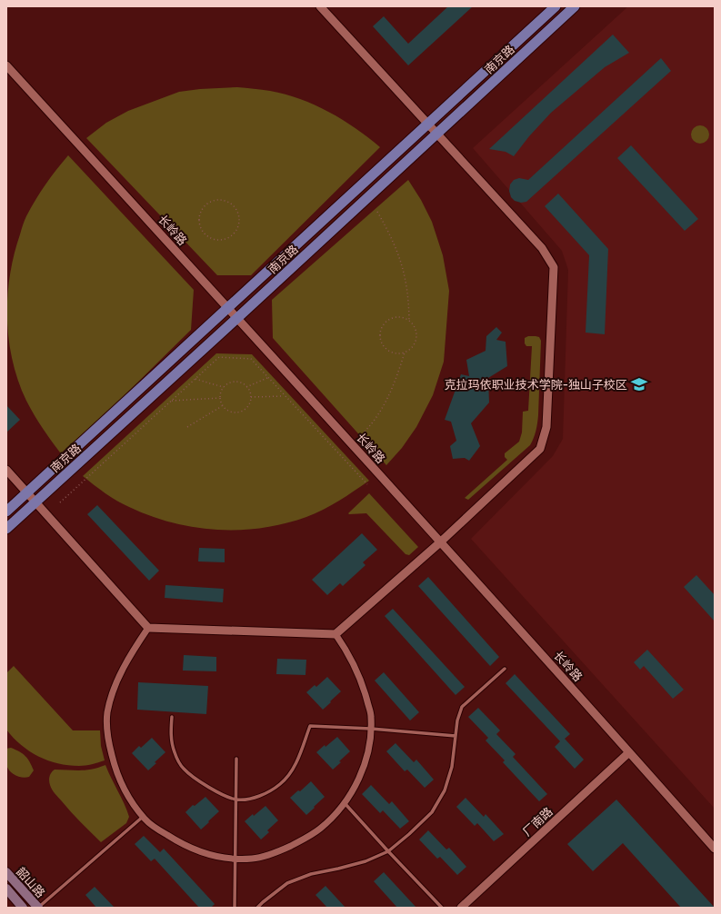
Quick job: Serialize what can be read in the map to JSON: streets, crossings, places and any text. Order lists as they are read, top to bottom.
{
  "streets": {
    "main road": ["南京路", "韶山路"],
    "street": ["长岭路", "厂南路"]
  },
  "crossings": [
    ["南京路", "长岭路"],
    ["长岭路", "厂南路"]
  ],
  "places": {
    "school or university": ["克拉玛依职业技术学院-独山子校区"]
  }
}
